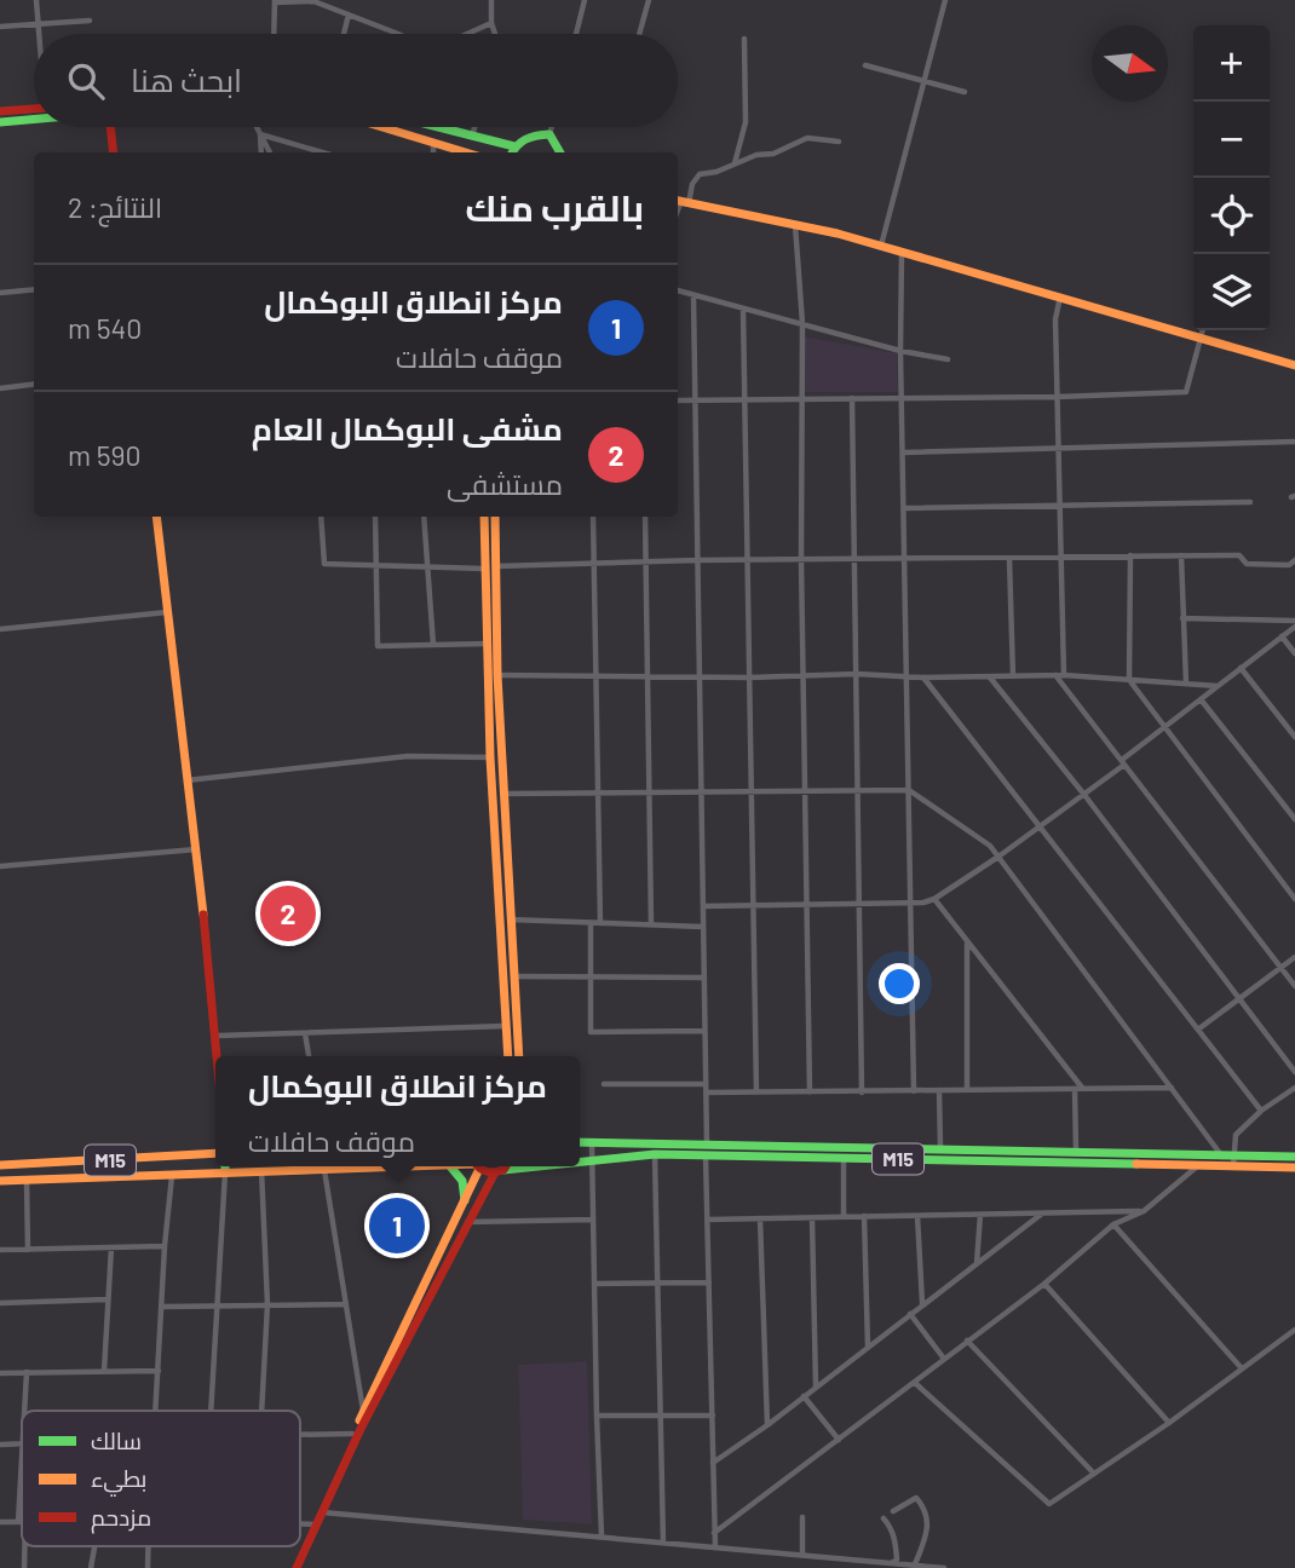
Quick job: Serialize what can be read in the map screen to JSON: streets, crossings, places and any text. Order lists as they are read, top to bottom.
{
  "streets": {
    "main road": ["M15"]
  },
  "legend": ["سالك", "بطيء", "مزدحم"],
  "north": "right",
  "page": {
    "map_buttons": ["+", "−"],
    "search": "ابحث هنا",
    "heading": ["بالقرب منك", "النتائج: 2"],
    "list": [
      {
        "mark": "1",
        "name": "مركز انطلاق البوكمال",
        "note": "موقف حافلات",
        "value": "540 m"
      },
      {
        "mark": "2",
        "name": "مشفى البوكمال العام",
        "note": "مستشفى",
        "value": "590 m"
      }
    ],
    "pins": ["2", "1"],
    "popup": ["مركز انطلاق البوكمال", "موقف حافلات"]
  }
}
